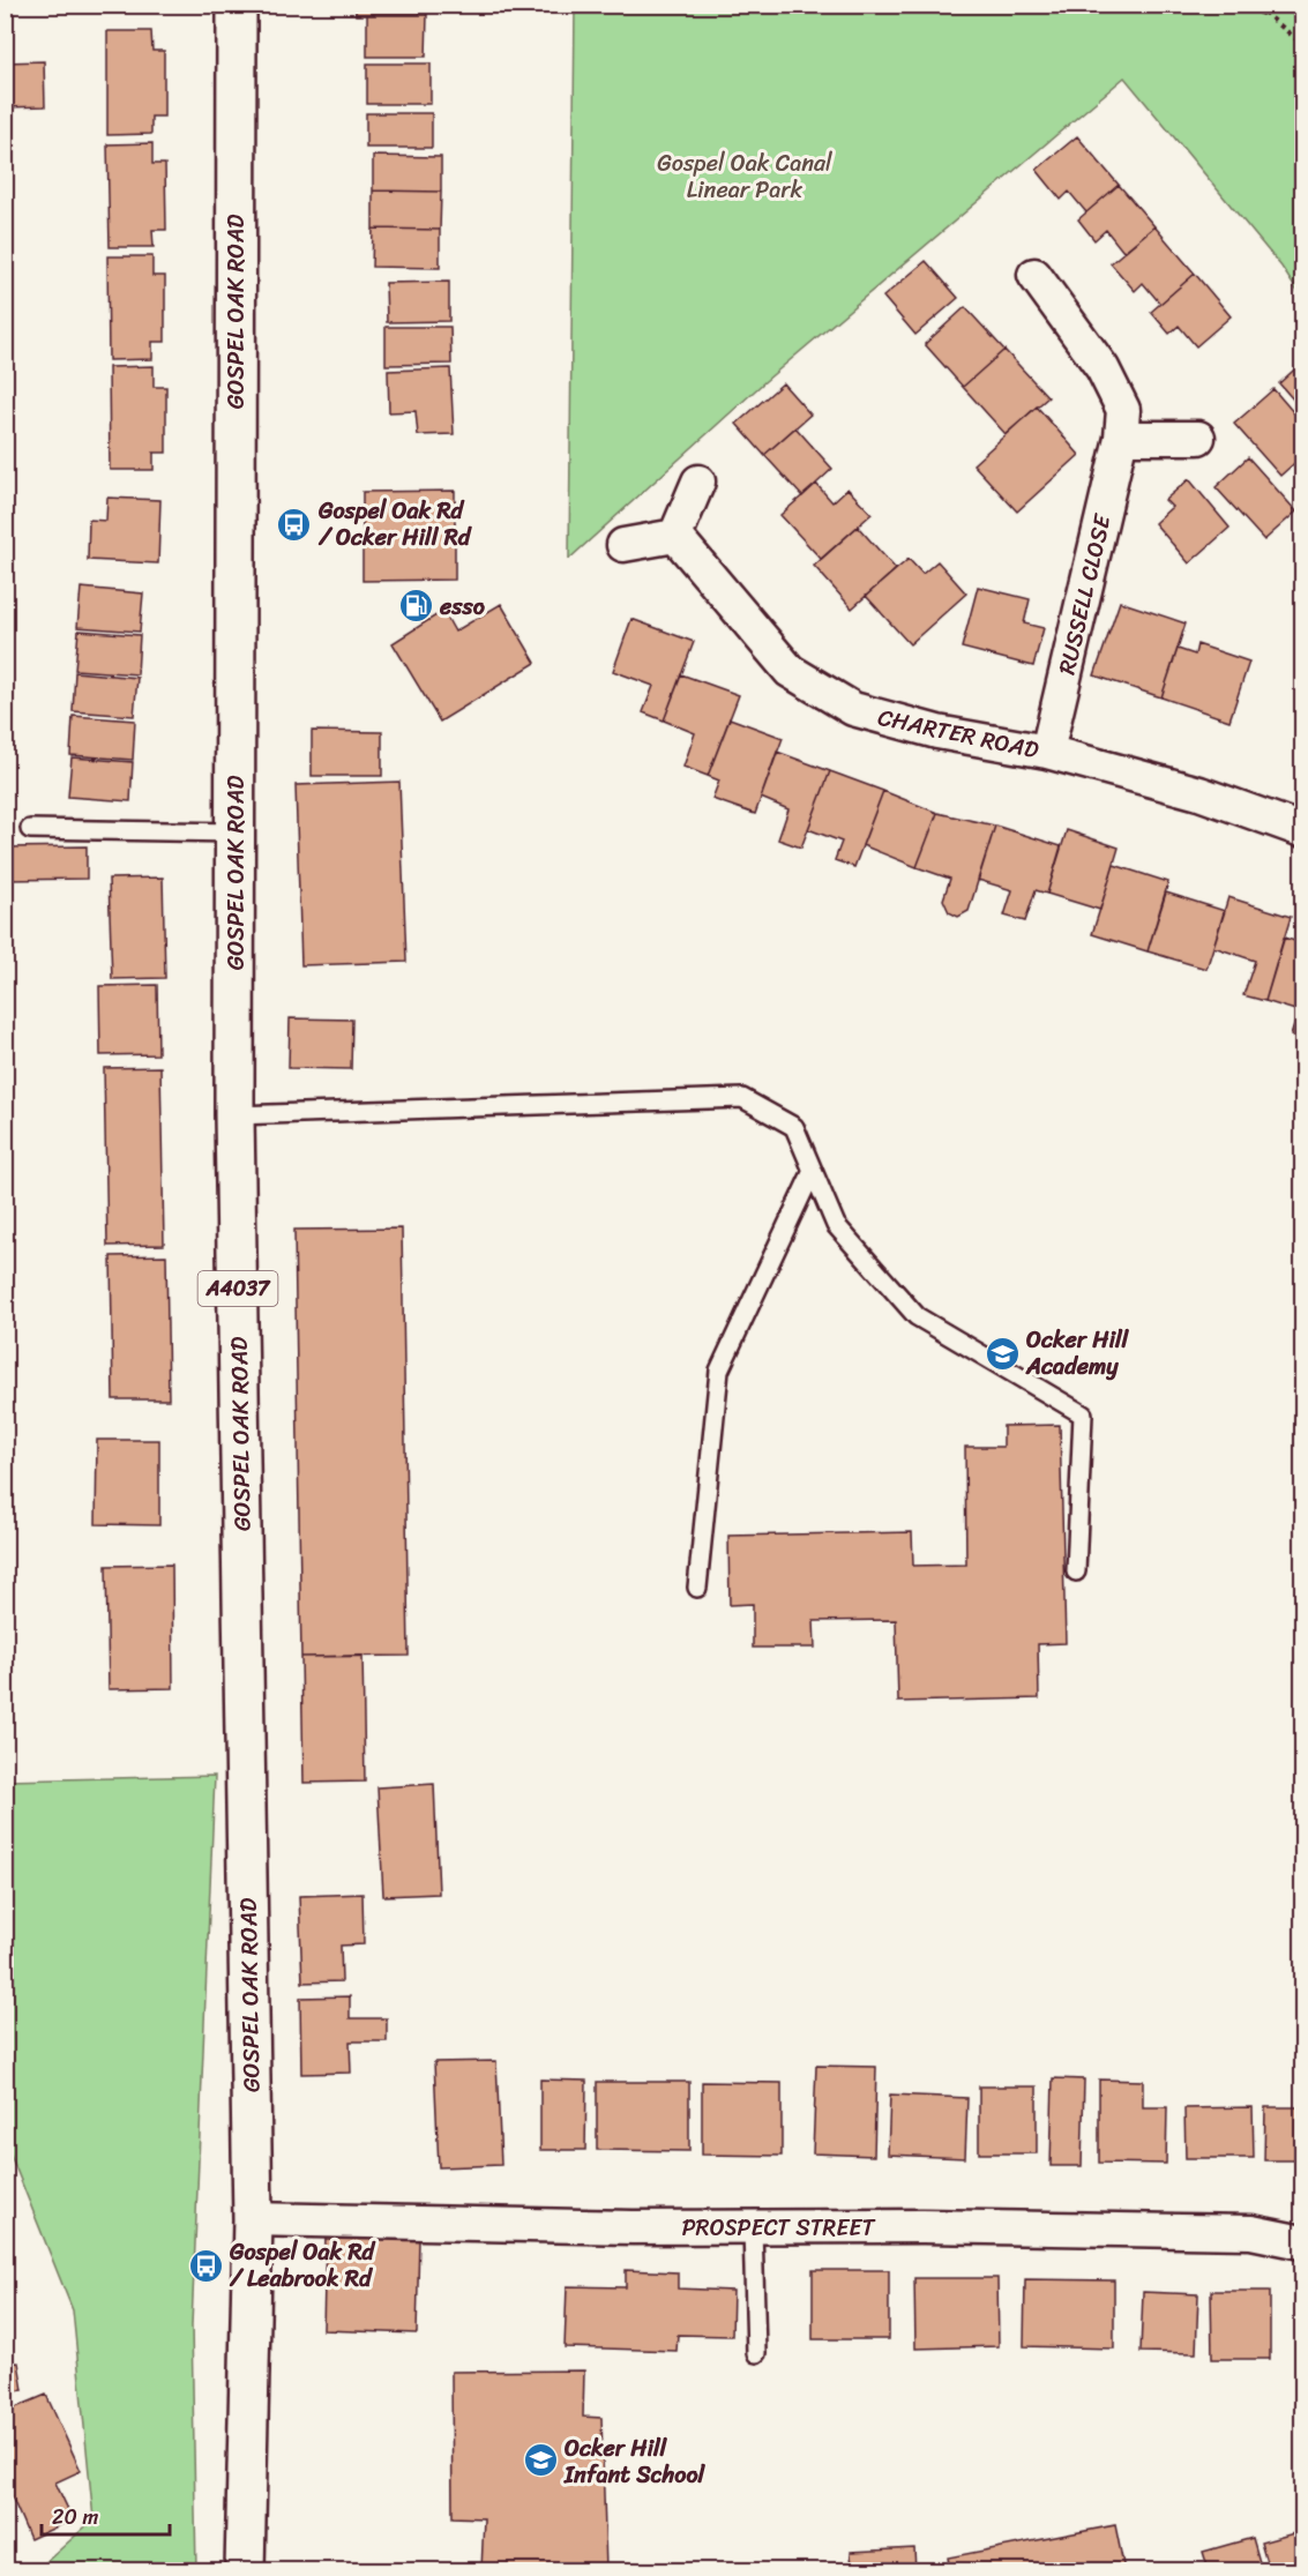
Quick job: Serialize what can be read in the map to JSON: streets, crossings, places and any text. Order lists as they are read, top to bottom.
{
  "streets": {
    "main road": ["GOSPEL OAK ROAD", "A4037"],
    "street": ["RUSSELL CLOSE", "CHARTER ROAD", "PROSPECT STREET"]
  },
  "crossings": [
    ["GOSPEL OAK ROAD", "PROSPECT STREET"],
    ["RUSSELL CLOSE", "CHARTER ROAD"]
  ],
  "parks": ["Gospel Oak Canal Linear Park"],
  "places": {
    "bus stop": ["Gospel Oak Rd / Ocker Hill Rd", "Gospel Oak Rd / Leabrook Rd"],
    "fuel station": ["esso"],
    "school or university": ["Ocker Hill Academy", "Ocker Hill Infant School"]
  },
  "scale_bar": "20 m"
}
